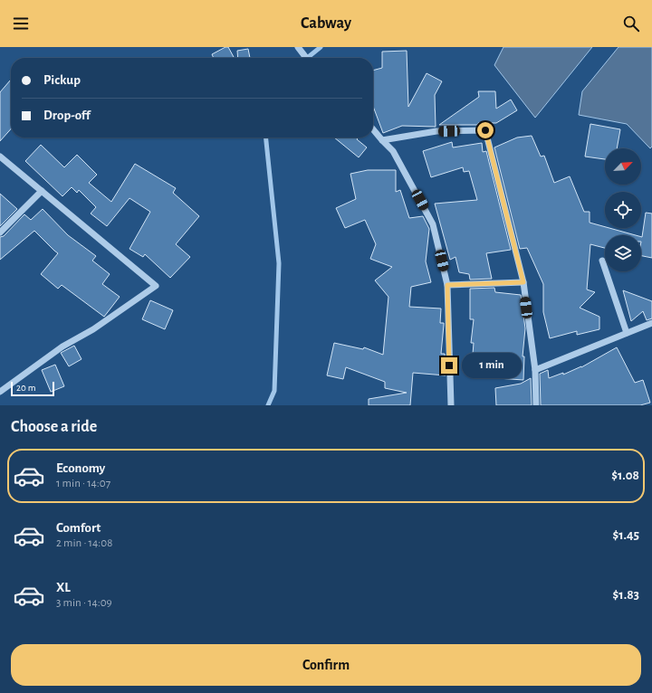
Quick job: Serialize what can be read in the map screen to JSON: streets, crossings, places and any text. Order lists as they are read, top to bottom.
{
  "scale_bar": "20 m",
  "north": "top right",
  "page": {
    "header": "Cabway",
    "banner": ["Pickup", "Drop-off"],
    "bubble": "1 min",
    "scale": "20 m",
    "heading": "Choose a ride",
    "list": [
      {
        "name": "Economy",
        "note": "1 min · 14:07",
        "value": "$1.08"
      },
      {
        "name": "Comfort",
        "note": "2 min · 14:08",
        "value": "$1.45"
      },
      {
        "name": "XL",
        "note": "3 min · 14:09",
        "value": "$1.83"
      }
    ],
    "buttons": "Confirm"
  }
}
